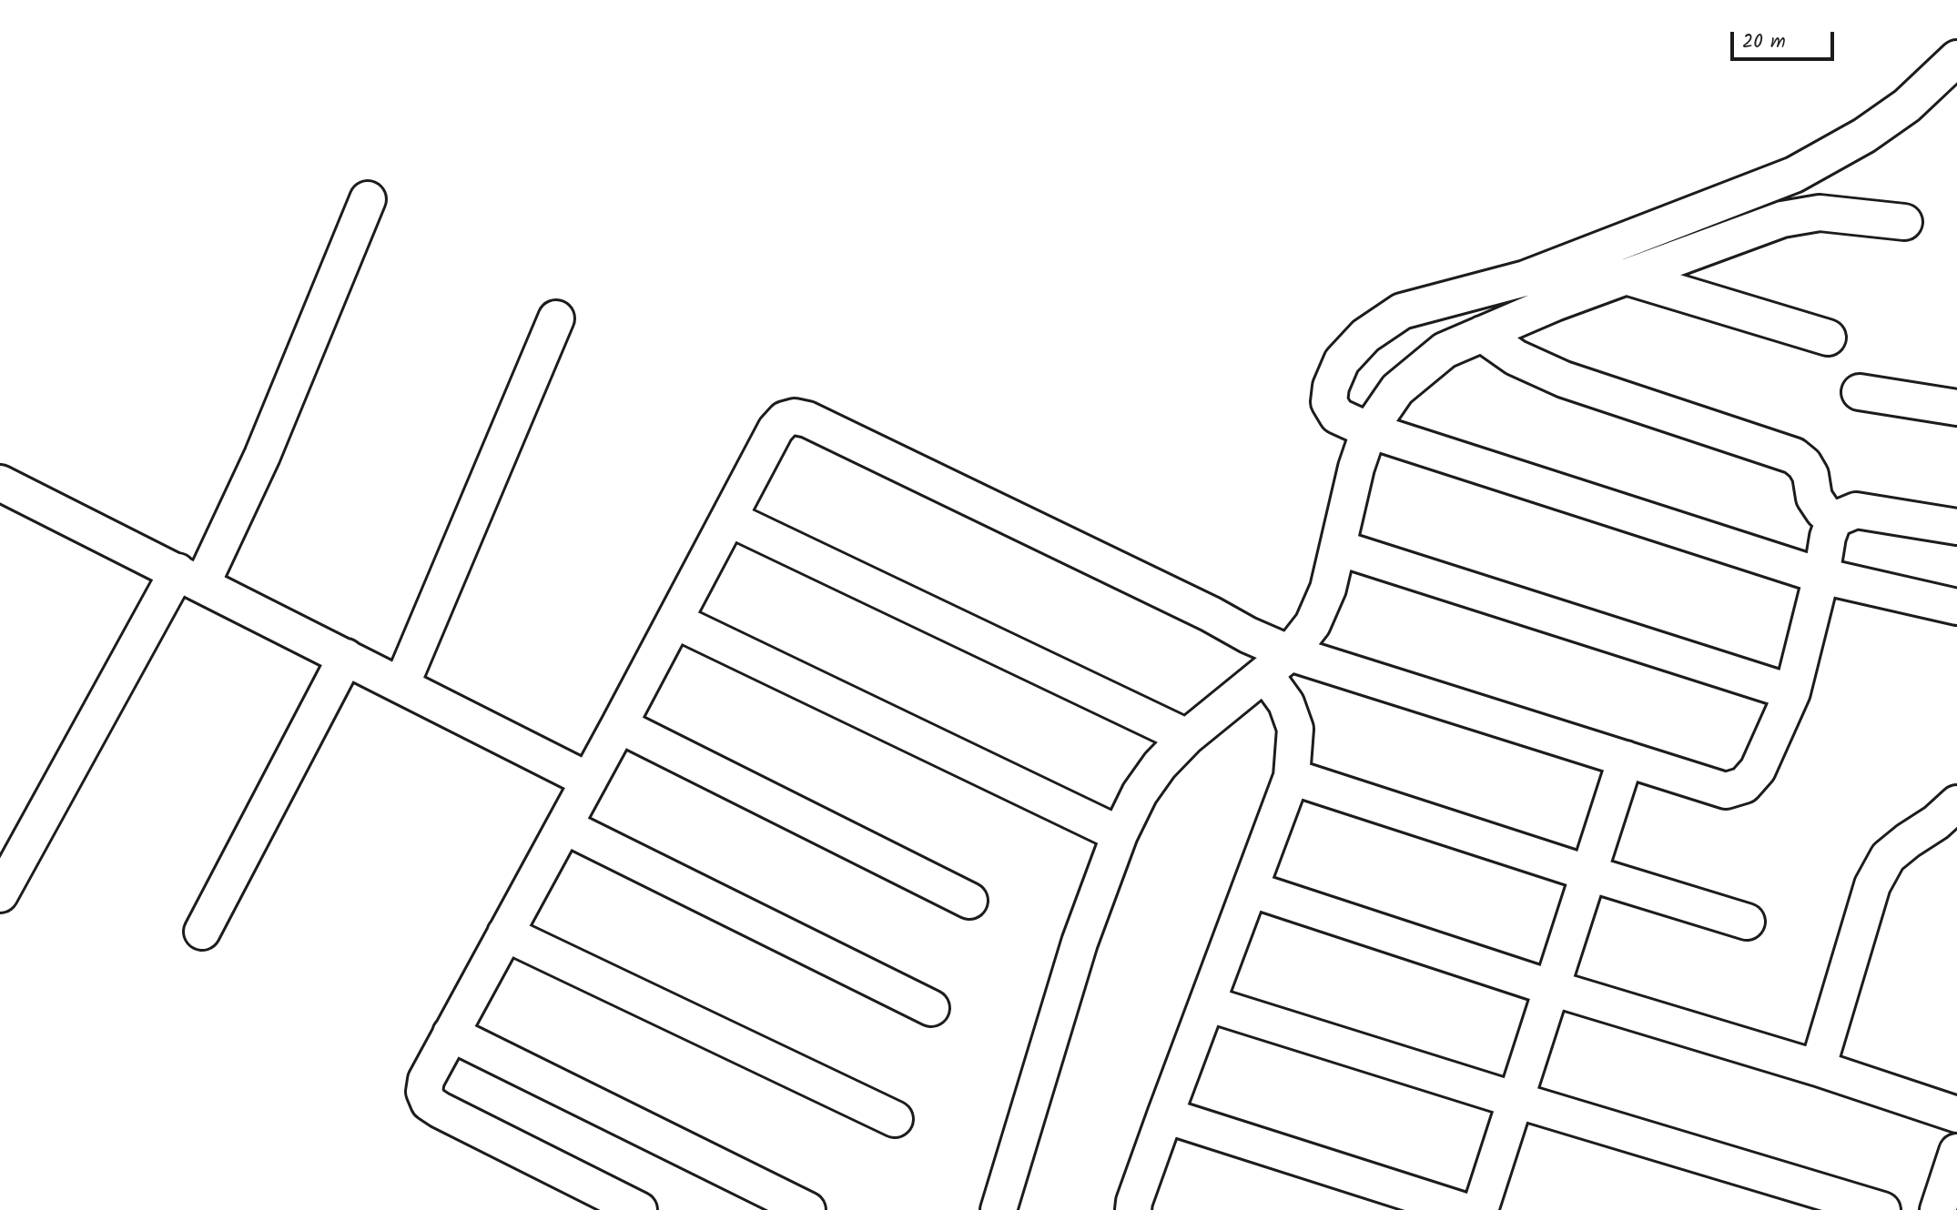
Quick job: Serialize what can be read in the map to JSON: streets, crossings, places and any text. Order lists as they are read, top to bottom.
{
  "scale_bar": "20 m"
}
